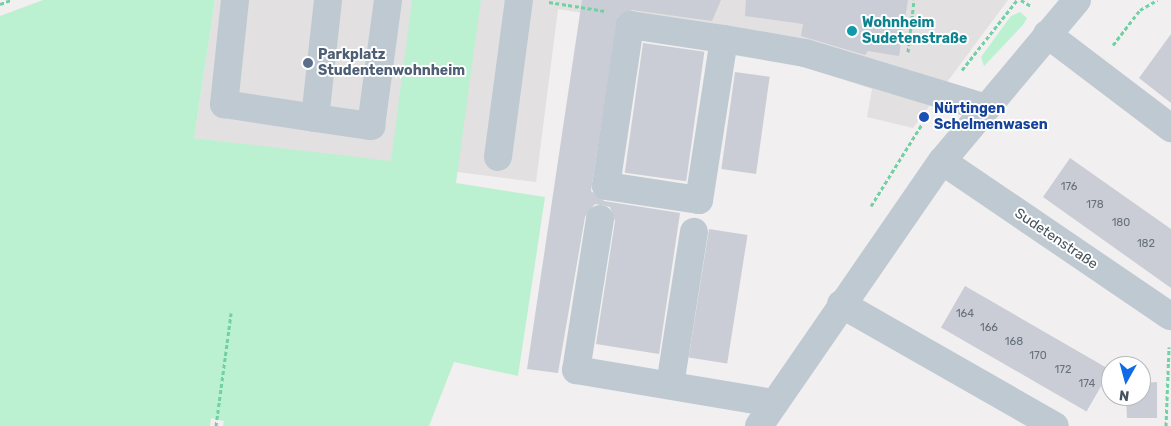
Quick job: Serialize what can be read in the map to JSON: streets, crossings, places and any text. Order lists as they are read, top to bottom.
{
  "streets": {
    "street": ["Sudetenstraße"]
  },
  "places": ["Wohnheim Sudetenstraße", "Parkplatz Studentenwohnheim", "Nürtingen Schelmenwasen"],
  "house_numbers": [
    "176",
    "178",
    "180",
    "182",
    "164",
    "166",
    "168",
    "170",
    "172",
    "174"
  ],
  "north": "bottom"
}
